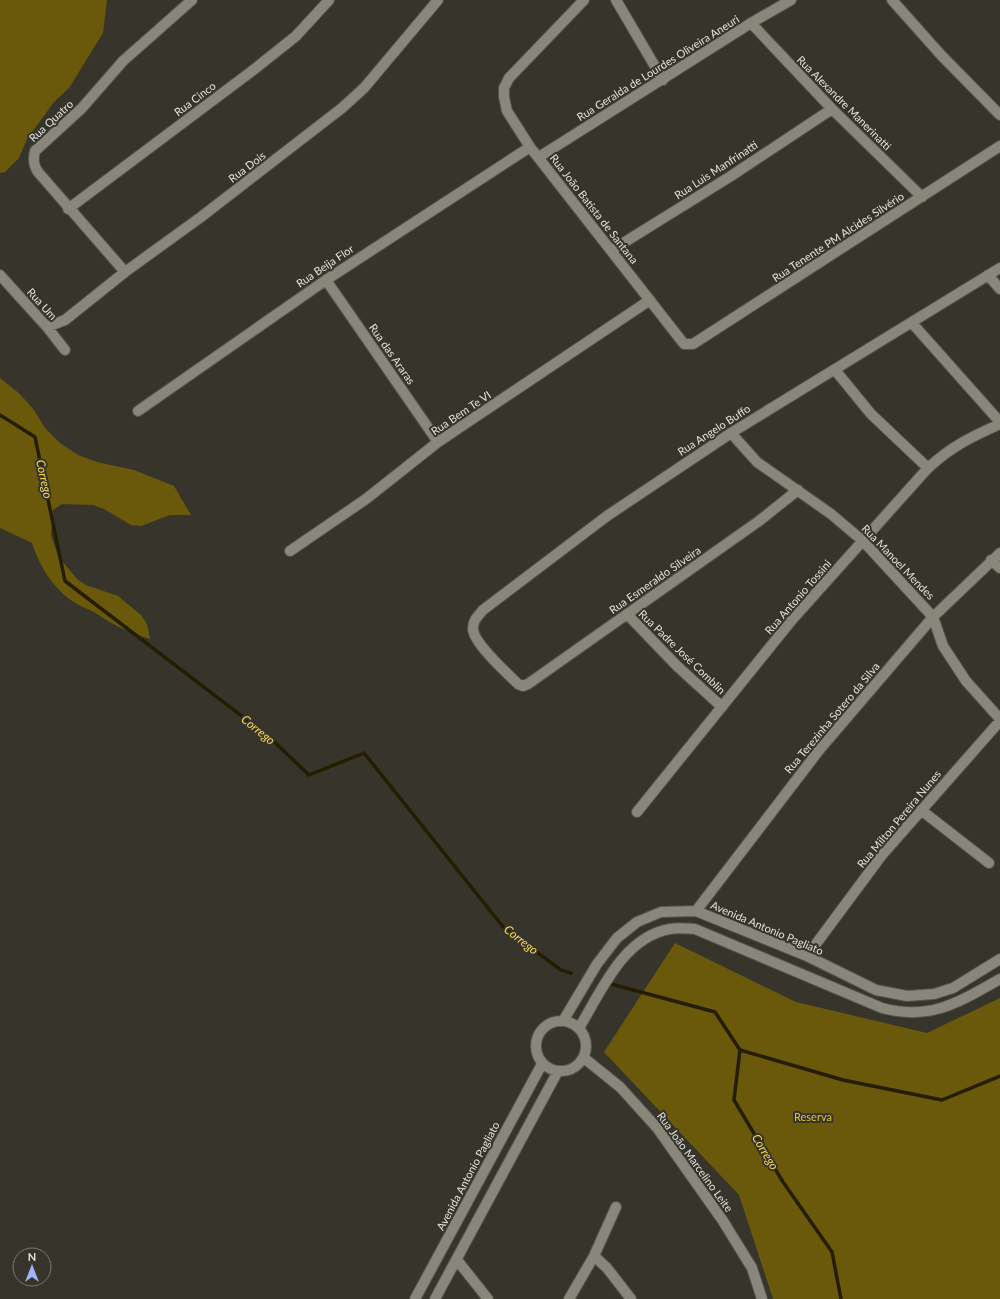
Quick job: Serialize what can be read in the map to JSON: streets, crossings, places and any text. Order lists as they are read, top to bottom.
{
  "streets": {
    "street": [
      "Rua Geralda de Lourdes Oliveira Aneuri",
      "Rua Cinco",
      "Rua Alexandre Manerinatti",
      "Rua Quatro",
      "Rua Dois",
      "Rua Luis Manfrinatti",
      "Rua João Batista de Santana",
      "Rua Tenente PM Alcides Silvério",
      "Rua Beija Flor",
      "Rua Um",
      "Rua das Araras",
      "Rua Bem Te VI",
      "Rua Angelo Buffo",
      "Rua Manoel Mendes",
      "Rua Esmeraldo Silveira",
      "Rua Antonio Tossini",
      "Rua Padre José Comblin",
      "Rua Terezinha Sotero da Silva",
      "Rua Milton Pereira Nunes",
      "Avenida Antonio Pagliato",
      "Rua João Marcelino Leite"
    ]
  },
  "crossings": [
    ["Rua Geralda de Lourdes Oliveira Aneuri", "Rua Alexandre Manerinatti"],
    ["Rua Geralda de Lourdes Oliveira Aneuri", "Rua João Batista de Santana"],
    ["Rua Cinco", "Rua Quatro"],
    ["Rua Alexandre Manerinatti", "Rua Luis Manfrinatti"],
    ["Rua Alexandre Manerinatti", "Rua Tenente PM Alcides Silvério"],
    ["Rua Quatro", "Rua Dois"],
    ["Rua Dois", "Rua Um"],
    ["Rua Luis Manfrinatti", "Rua João Batista de Santana"],
    ["Rua João Batista de Santana", "Rua Tenente PM Alcides Silvério"],
    ["Rua João Batista de Santana", "Rua Beija Flor"],
    ["Rua João Batista de Santana", "Rua Bem Te VI"],
    ["Rua Beija Flor", "Rua das Araras"],
    ["Rua das Araras", "Rua Bem Te VI"],
    ["Rua Angelo Buffo", "Rua Manoel Mendes"],
    ["Rua Angelo Buffo", "Rua Esmeraldo Silveira"],
    ["Rua Manoel Mendes", "Rua Esmeraldo Silveira"],
    ["Rua Manoel Mendes", "Rua Antonio Tossini"],
    ["Rua Manoel Mendes", "Rua Terezinha Sotero da Silva"],
    ["Rua Manoel Mendes", "Rua Milton Pereira Nunes"],
    ["Rua Esmeraldo Silveira", "Rua Padre José Comblin"],
    ["Rua Antonio Tossini", "Rua Padre José Comblin"],
    ["Rua Terezinha Sotero da Silva", "Avenida Antonio Pagliato"],
    ["Rua Milton Pereira Nunes", "Avenida Antonio Pagliato"],
    ["Avenida Antonio Pagliato", "Rua João Marcelino Leite"]
  ],
  "water": ["Corrego"],
  "parks": ["Reserva"],
  "north": "top"
}
